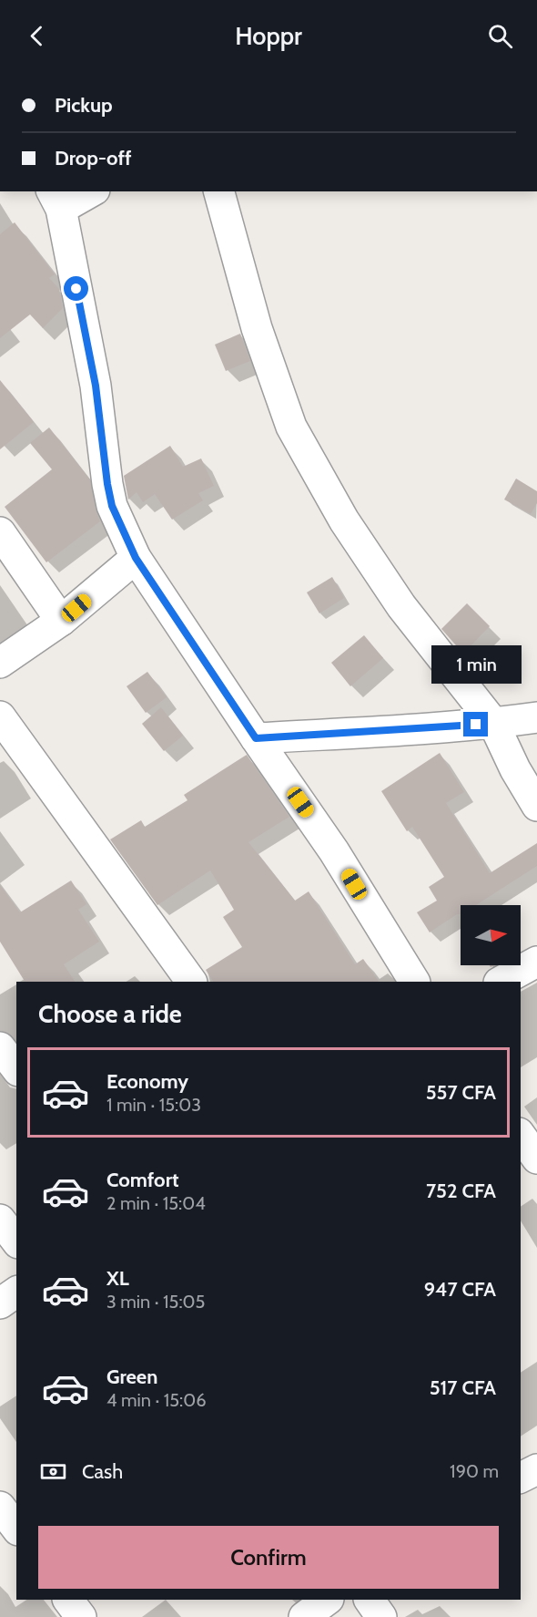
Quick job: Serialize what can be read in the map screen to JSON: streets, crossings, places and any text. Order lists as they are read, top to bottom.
{
  "north": "right",
  "page": {
    "header": "Hoppr",
    "banner": ["Pickup", "Drop-off"],
    "bubble": "1 min",
    "heading": "Choose a ride",
    "list": [
      {
        "name": "Economy",
        "note": "1 min · 15:03",
        "value": "557 CFA"
      },
      {
        "name": "Comfort",
        "note": "2 min · 15:04",
        "value": "752 CFA"
      },
      {
        "name": "XL",
        "note": "3 min · 15:05",
        "value": "947 CFA"
      },
      {
        "name": "Green",
        "note": "4 min · 15:06",
        "value": "517 CFA"
      }
    ],
    "pay": ["Cash", "190 m"],
    "buttons": "Confirm"
  }
}
